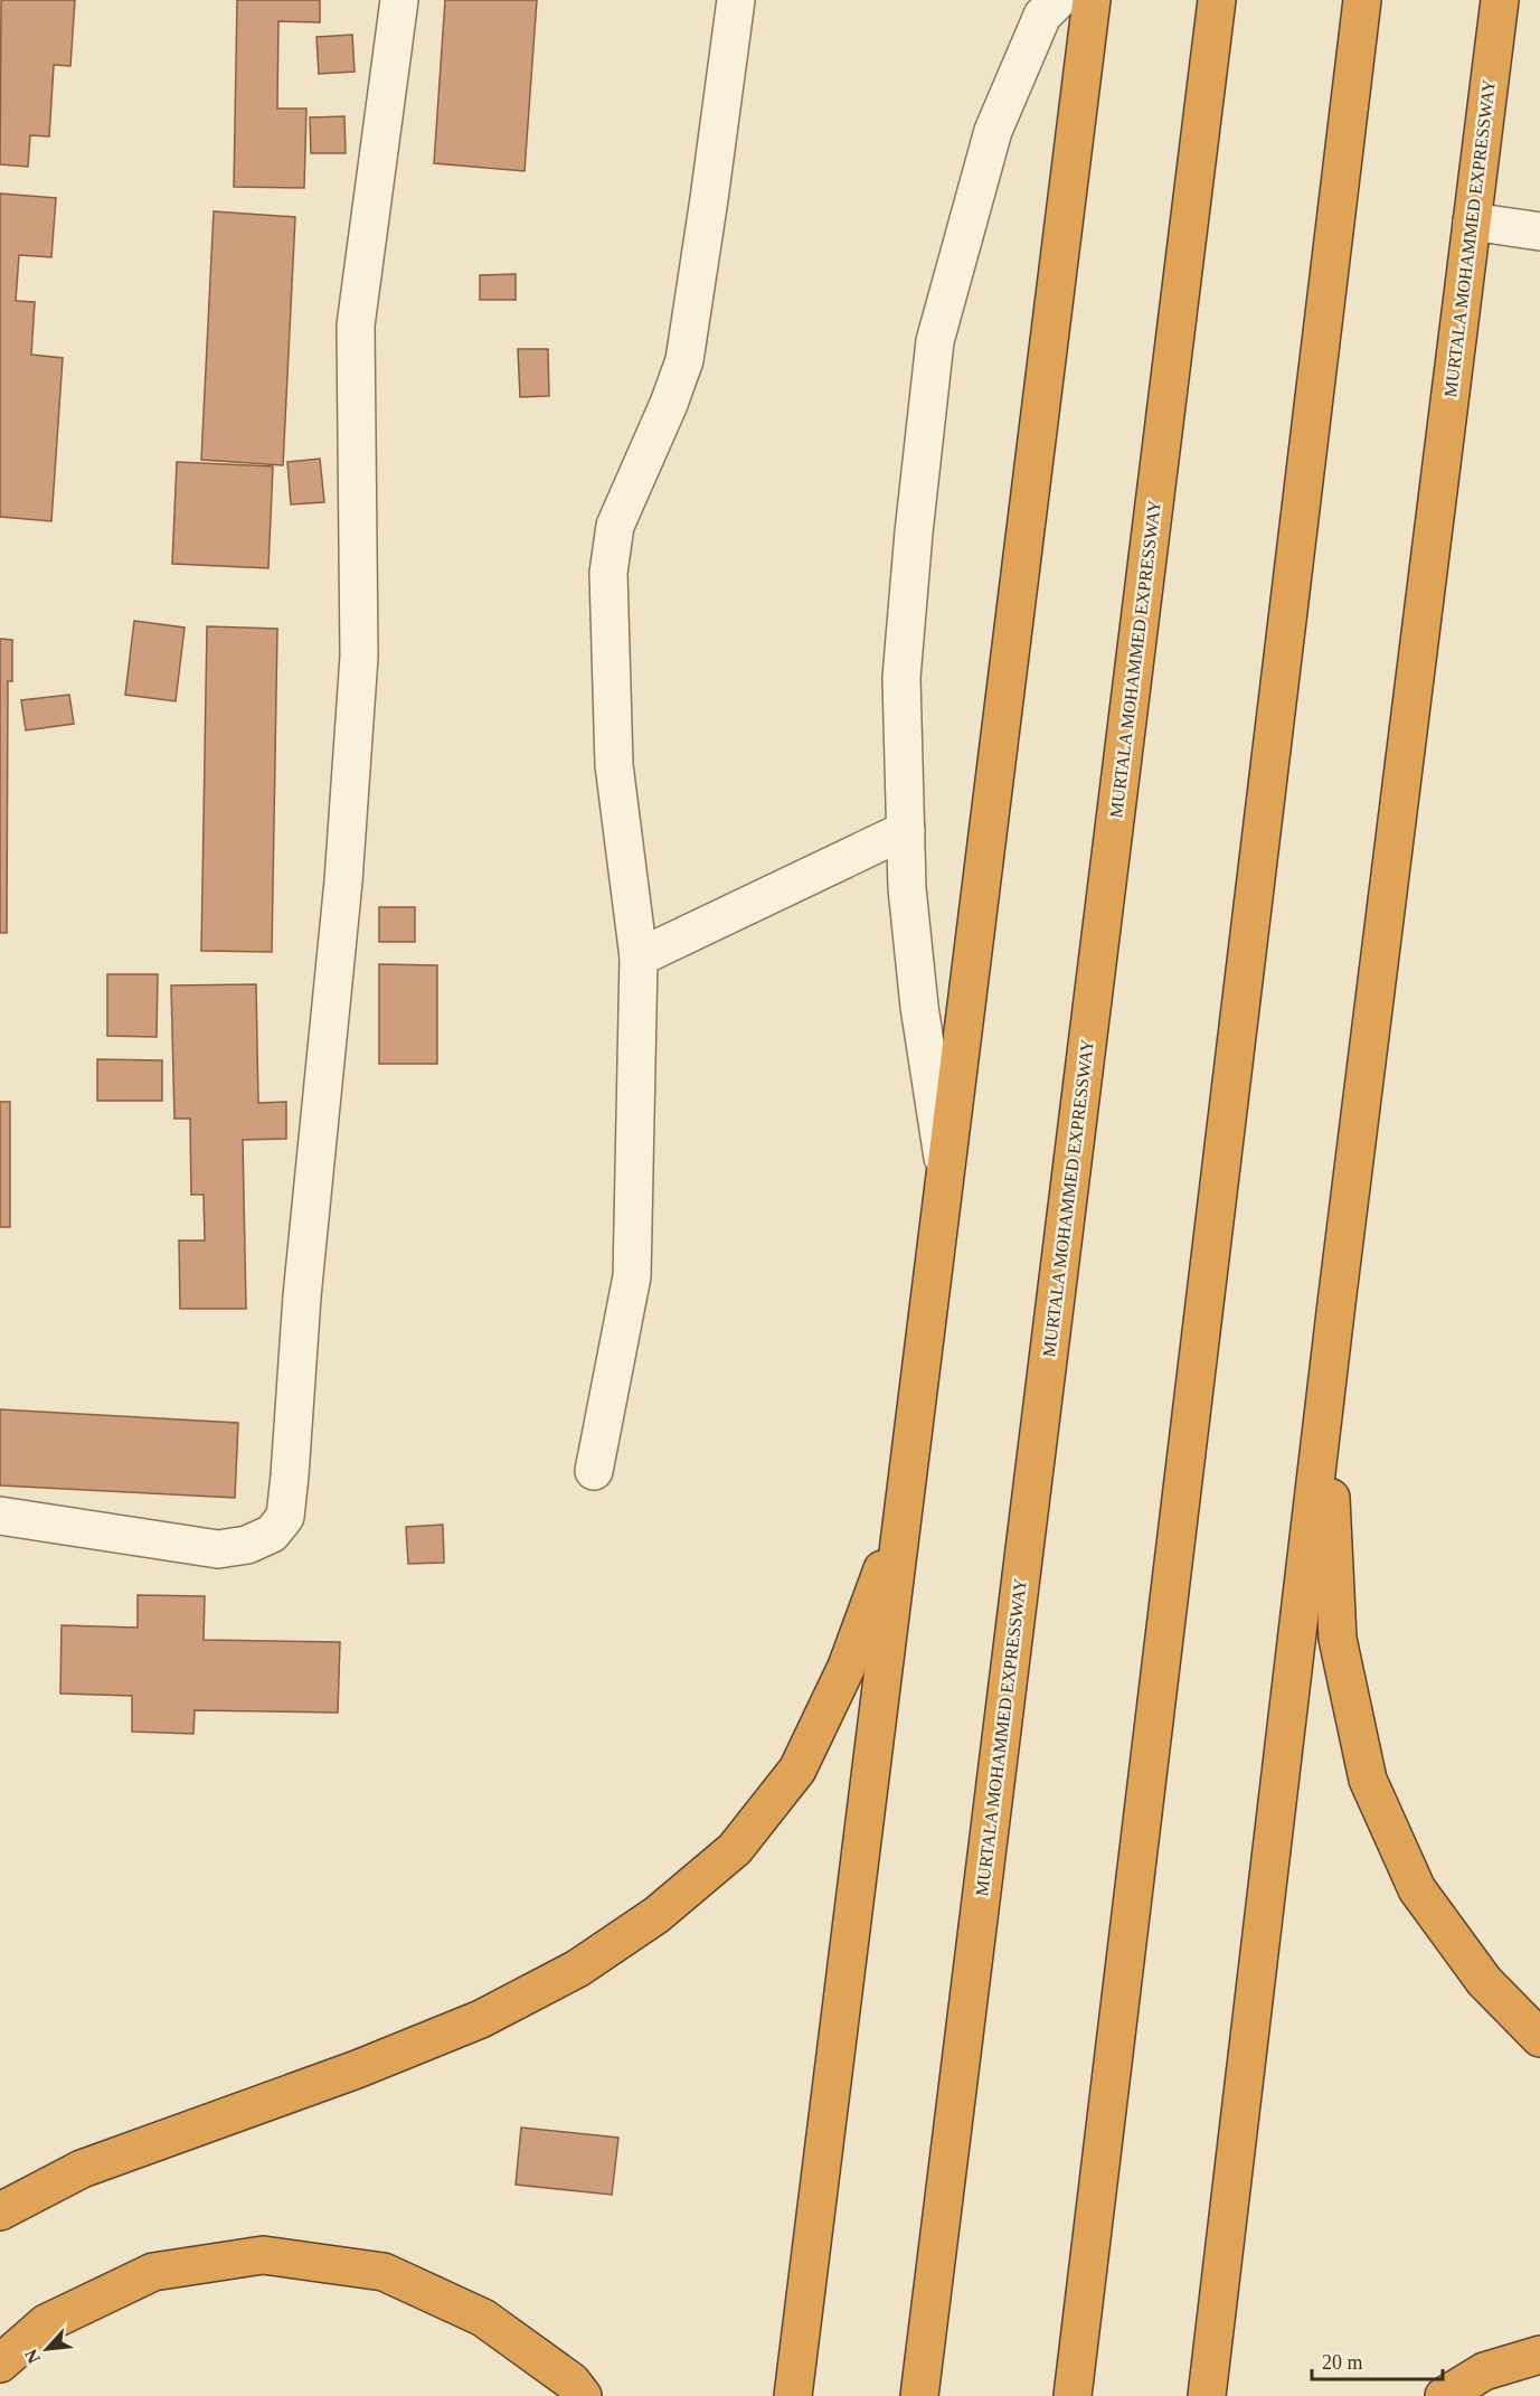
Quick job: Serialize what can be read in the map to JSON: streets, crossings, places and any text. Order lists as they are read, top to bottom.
{
  "streets": {
    "highway": ["MURTALA MOHAMMED EXPRESSWAY"]
  },
  "scale_bar": "20 m",
  "north": "bottom left"
}
